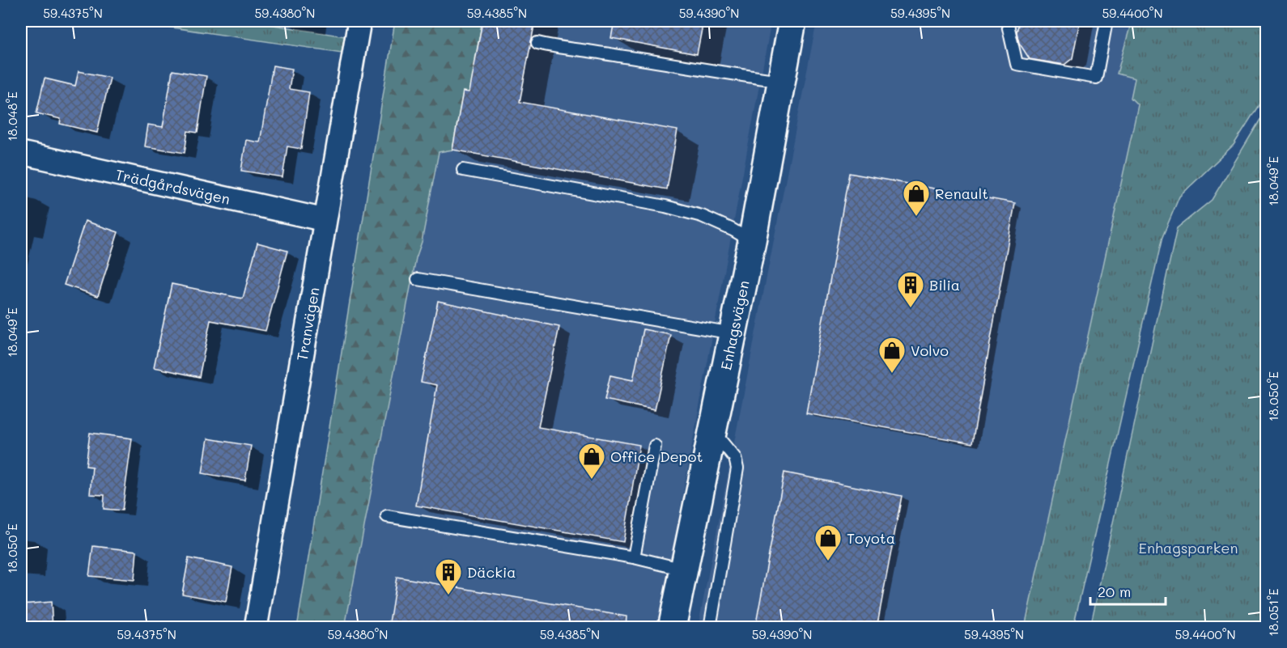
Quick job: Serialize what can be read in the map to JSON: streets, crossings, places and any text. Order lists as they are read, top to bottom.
{
  "streets": {
    "street": ["Trädgårdsvägen", "Tranvägen", "Enhagsvägen"]
  },
  "crossings": [
    ["Trädgårdsvägen", "Tranvägen"]
  ],
  "parks": ["Enhagsparken"],
  "places": {
    "shop": [
      "Renault",
      "Volvo",
      "Office Depot",
      "Toyota"
    ],
    "building": ["Bilia", "Däckia"]
  },
  "scale_bar": "20 m",
  "coordinates": [
    "59.4375°N",
    "59.4380°N",
    "59.4385°N",
    "59.4390°N",
    "59.4395°N",
    "59.4400°N",
    "18.048°E",
    "18.049°E",
    "18.050°E",
    "18.051°E"
  ]
}
